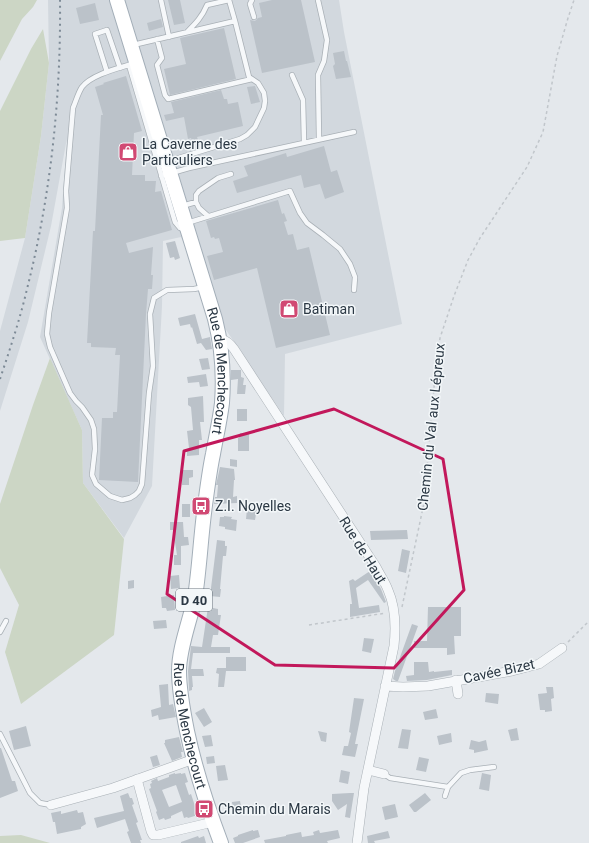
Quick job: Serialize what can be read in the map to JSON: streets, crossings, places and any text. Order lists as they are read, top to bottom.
{
  "streets": {
    "main road": ["Rue de Menchecourt", "D 40"],
    "street": ["Rue de Haut", "Cavée Bizet"],
    "path": ["Chemin du Val aux Lépreux"]
  },
  "crossings": [
    ["Rue de Menchecourt", "Rue de Haut"],
    ["Chemin du Val aux Lépreux", "Rue de Haut"],
    ["Rue de Haut", "Cavée Bizet"]
  ],
  "places": {
    "shop": ["La Caverne des Particuliers", "Batiman"],
    "bus stop": ["Z.I. Noyelles", "Chemin du Marais"]
  }
}
